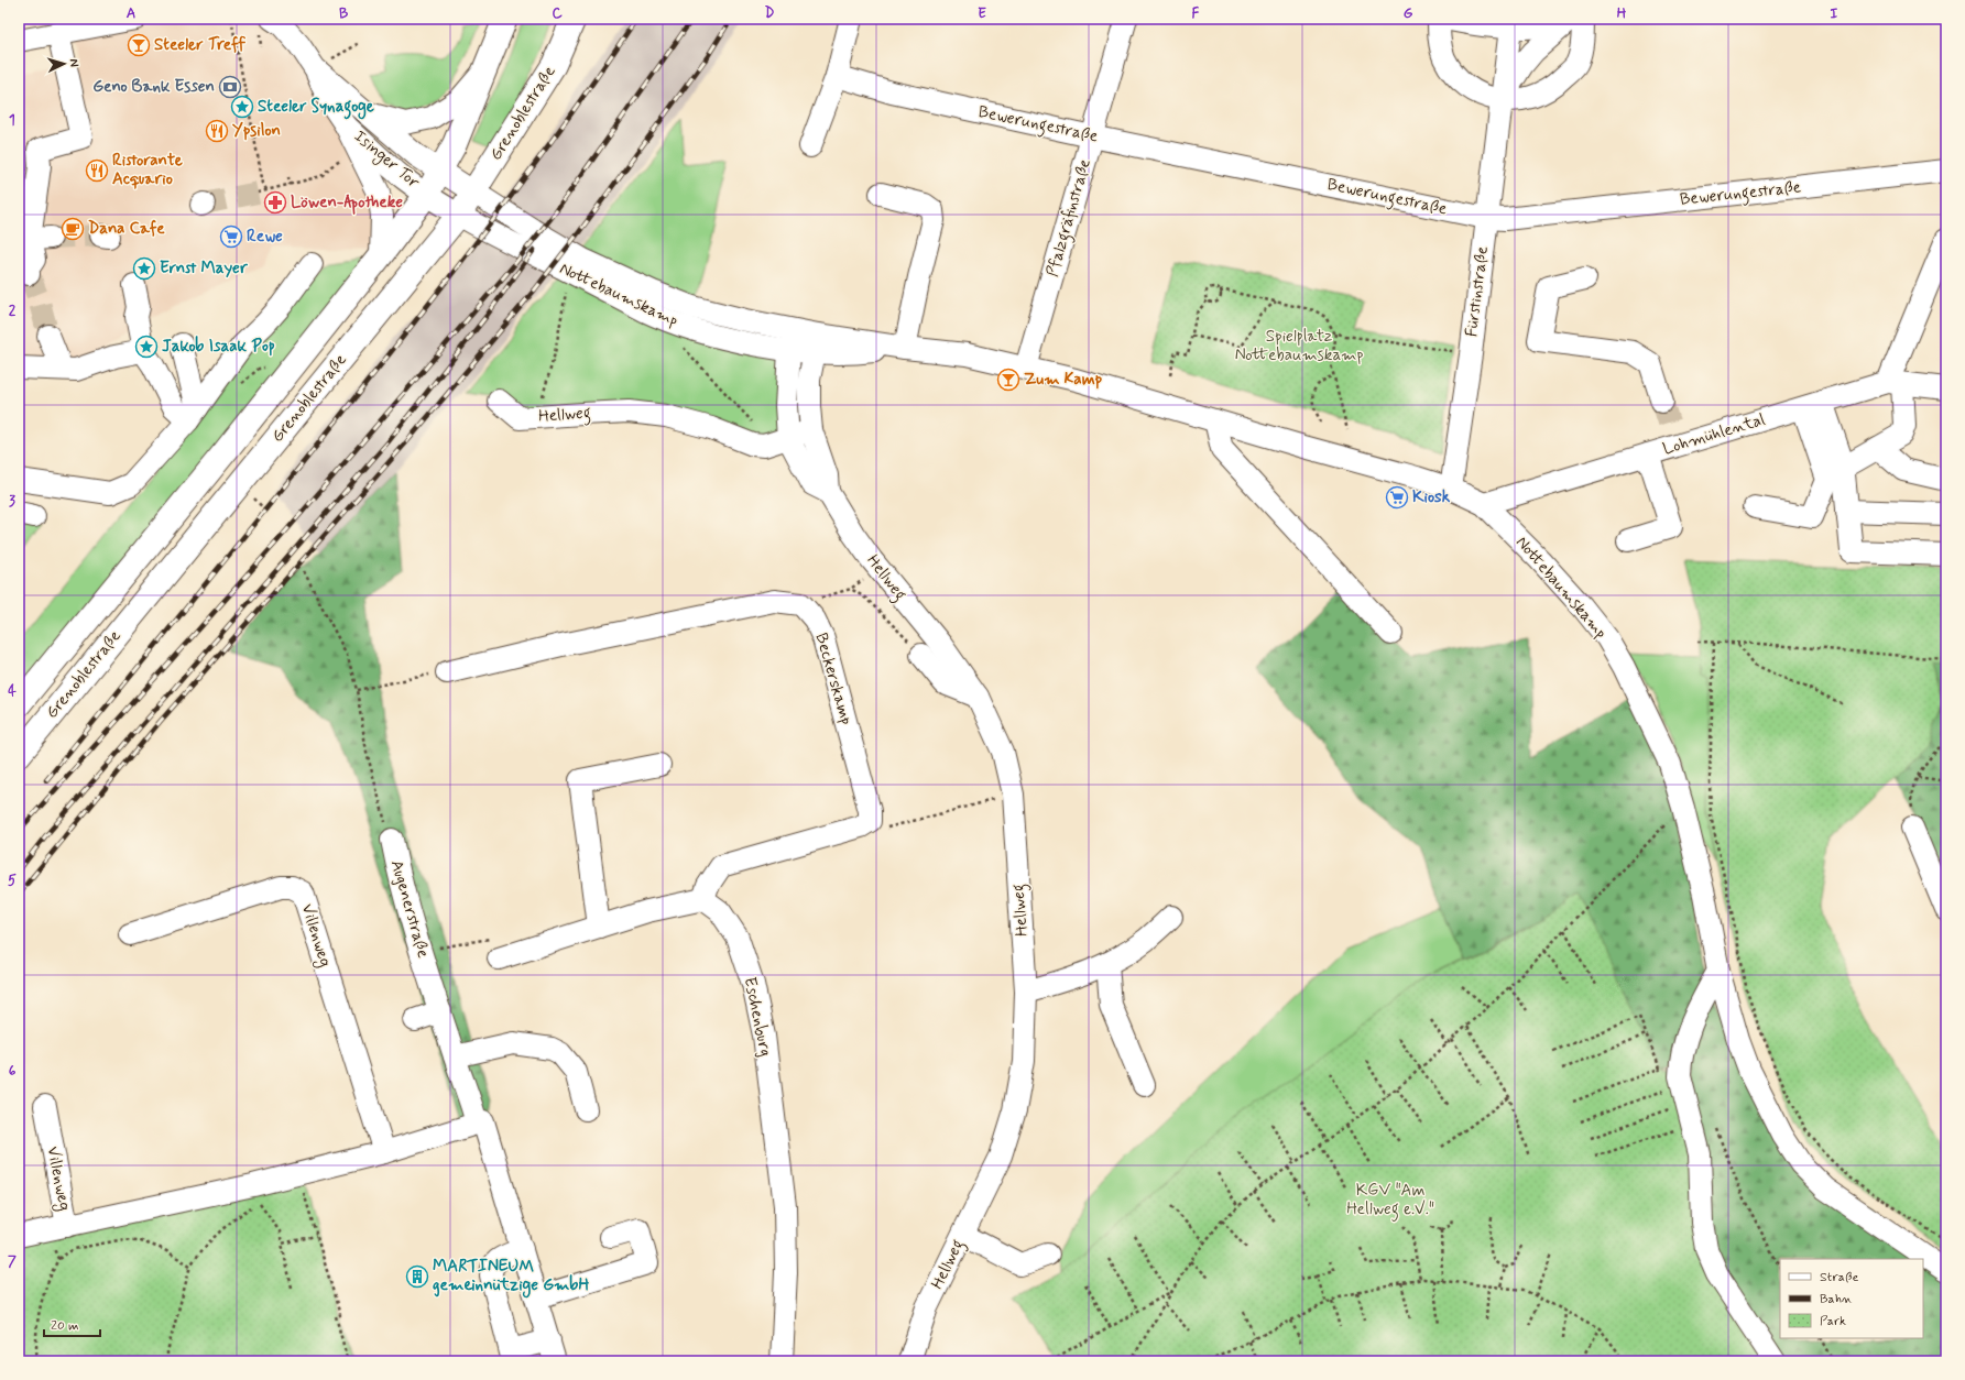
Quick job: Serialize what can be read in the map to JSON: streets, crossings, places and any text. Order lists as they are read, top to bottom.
{
  "streets": {
    "main road": ["Grenoblestraße"],
    "street": [
      "Bewerungestraße",
      "Isinger Tor",
      "Pfalzgräfinstraße",
      "Fürstinstraße",
      "Nottebaumskamp",
      "Hellweg",
      "Lohmühlental",
      "Beckerskamp",
      "Augenerstraße",
      "Villenweg",
      "Eschenburg"
    ]
  },
  "crossings": [
    ["Grenoblestraße", "Isinger Tor"],
    ["Grenoblestraße", "Nottebaumskamp"],
    ["Bewerungestraße", "Pfalzgräfinstraße"],
    ["Bewerungestraße", "Fürstinstraße"],
    ["Isinger Tor", "Nottebaumskamp"],
    ["Pfalzgräfinstraße", "Nottebaumskamp"],
    ["Fürstinstraße", "Nottebaumskamp"],
    ["Nottebaumskamp", "Hellweg"],
    ["Nottebaumskamp", "Lohmühlental"],
    ["Augenerstraße", "Villenweg"]
  ],
  "parks": ["Spielplatz Nottebaumskamp", "KGV \"Am Hellweg e.V.\""],
  "places": {
    "bar": ["Steeler Treff", "Zum Kamp"],
    "bank": ["Geno Bank Essen"],
    "place": ["Steeler Synagoge", "Ernst Mayer", "Jakob Isaak Pop"],
    "restaurant": ["Ypsilon", "Ristorante Acquario"],
    "pharmacy": ["Löwen-Apotheke"],
    "cafe": ["Dana Cafe"],
    "supermarket": ["Rewe", "Kiosk"],
    "building": ["MARTINEUM gemeinnützige GmbH"]
  },
  "legend": ["Straße", "Bahn", "Park"],
  "scale_bar": "20 m",
  "north": "right",
  "grid": {
    "columns": [
      "A",
      "B",
      "C",
      "D",
      "E",
      "F",
      "G",
      "H",
      "I"
    ],
    "rows": [
      "1",
      "2",
      "3",
      "4",
      "5",
      "6",
      "7"
    ]
  }
}
